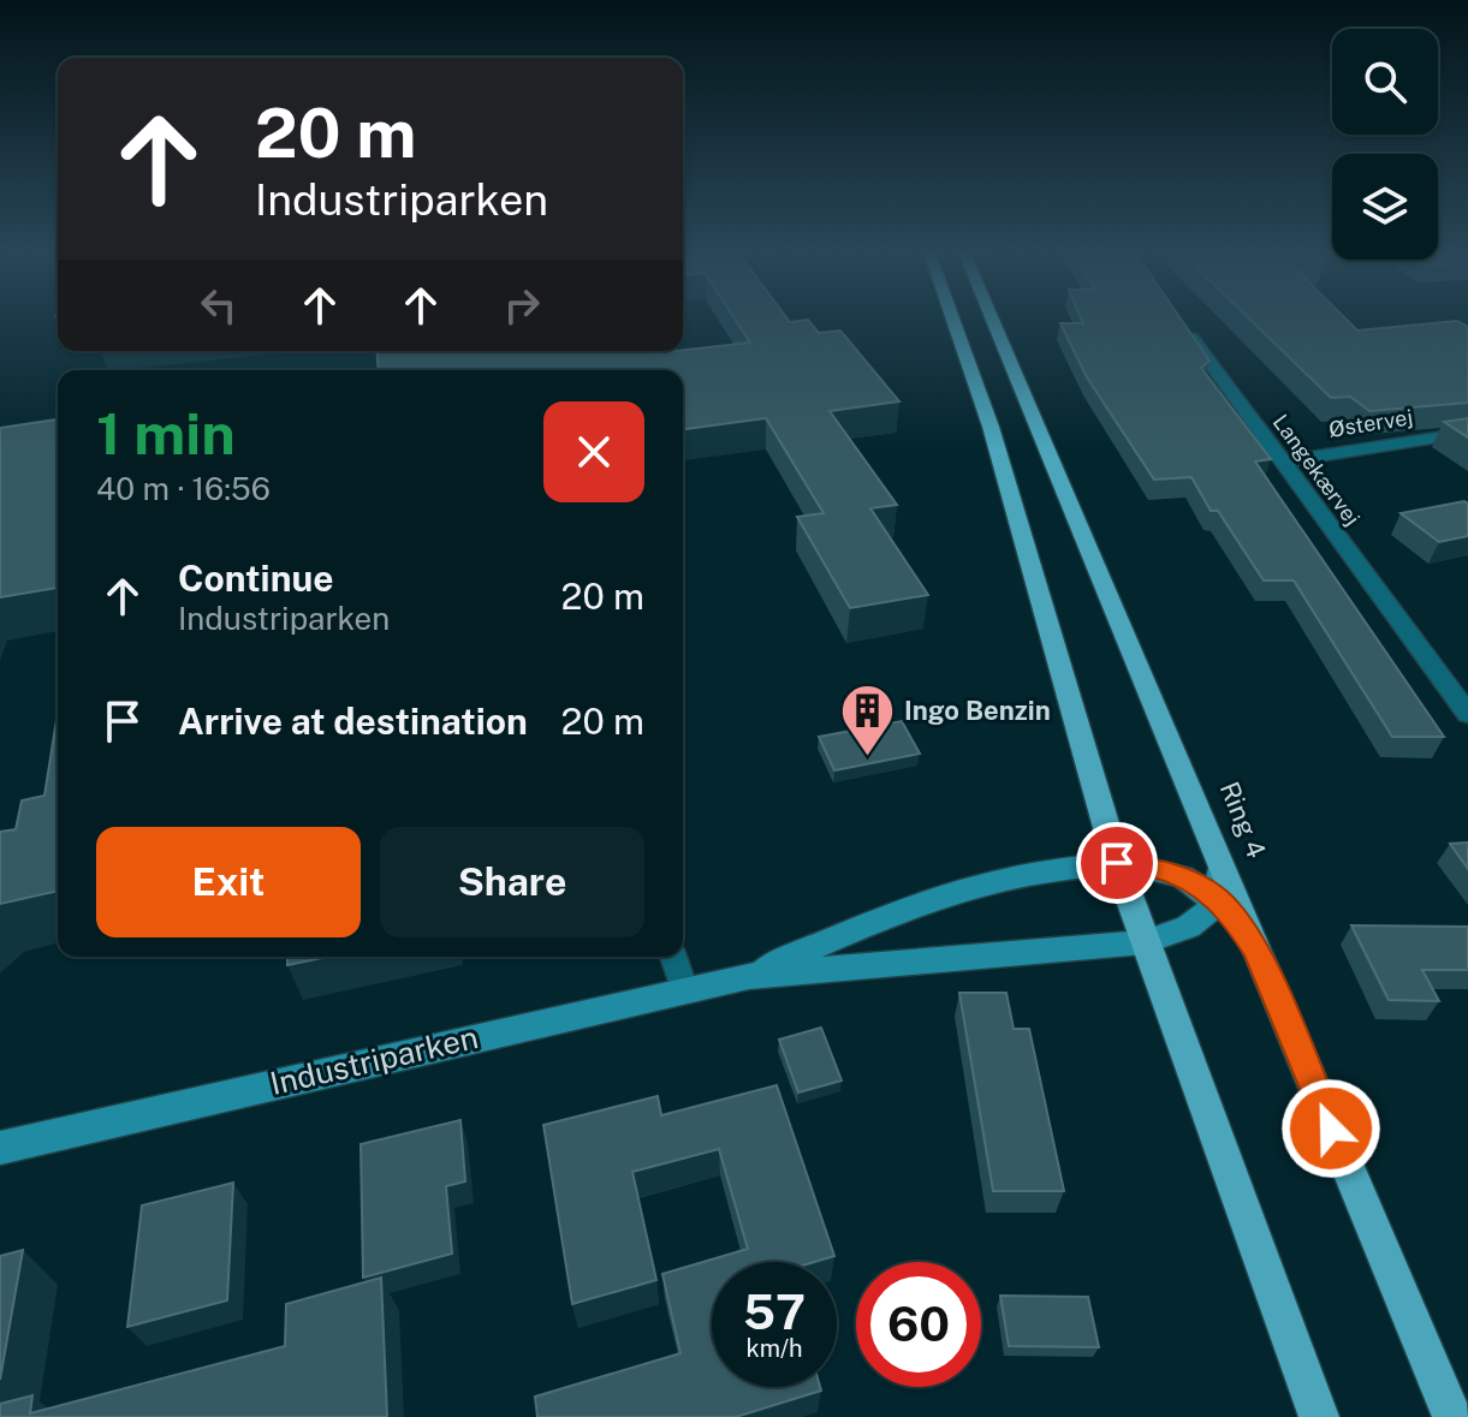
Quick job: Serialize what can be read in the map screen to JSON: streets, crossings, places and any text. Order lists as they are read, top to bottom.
{
  "streets": {
    "main road": ["Ring 4"],
    "street": ["Østervej", "Langekærvej", "Industriparken"]
  },
  "crossings": [
    ["Østervej", "Langekærvej"],
    ["Ring 4", "Industriparken"]
  ],
  "places": {
    "building": ["Ingo Benzin"]
  },
  "page": {
    "turn": ["20 m", "Industriparken"],
    "heading": ["1 min", "40 m · 16:56"],
    "list": [
      {
        "name": "Continue",
        "note": "Industriparken",
        "value": "20 m"
      },
      {
        "name": "Arrive at destination",
        "value": "20 m"
      }
    ],
    "buttons": ["Exit", "Share"],
    "speed": "57 km/h",
    "limit": "60"
  }
}
